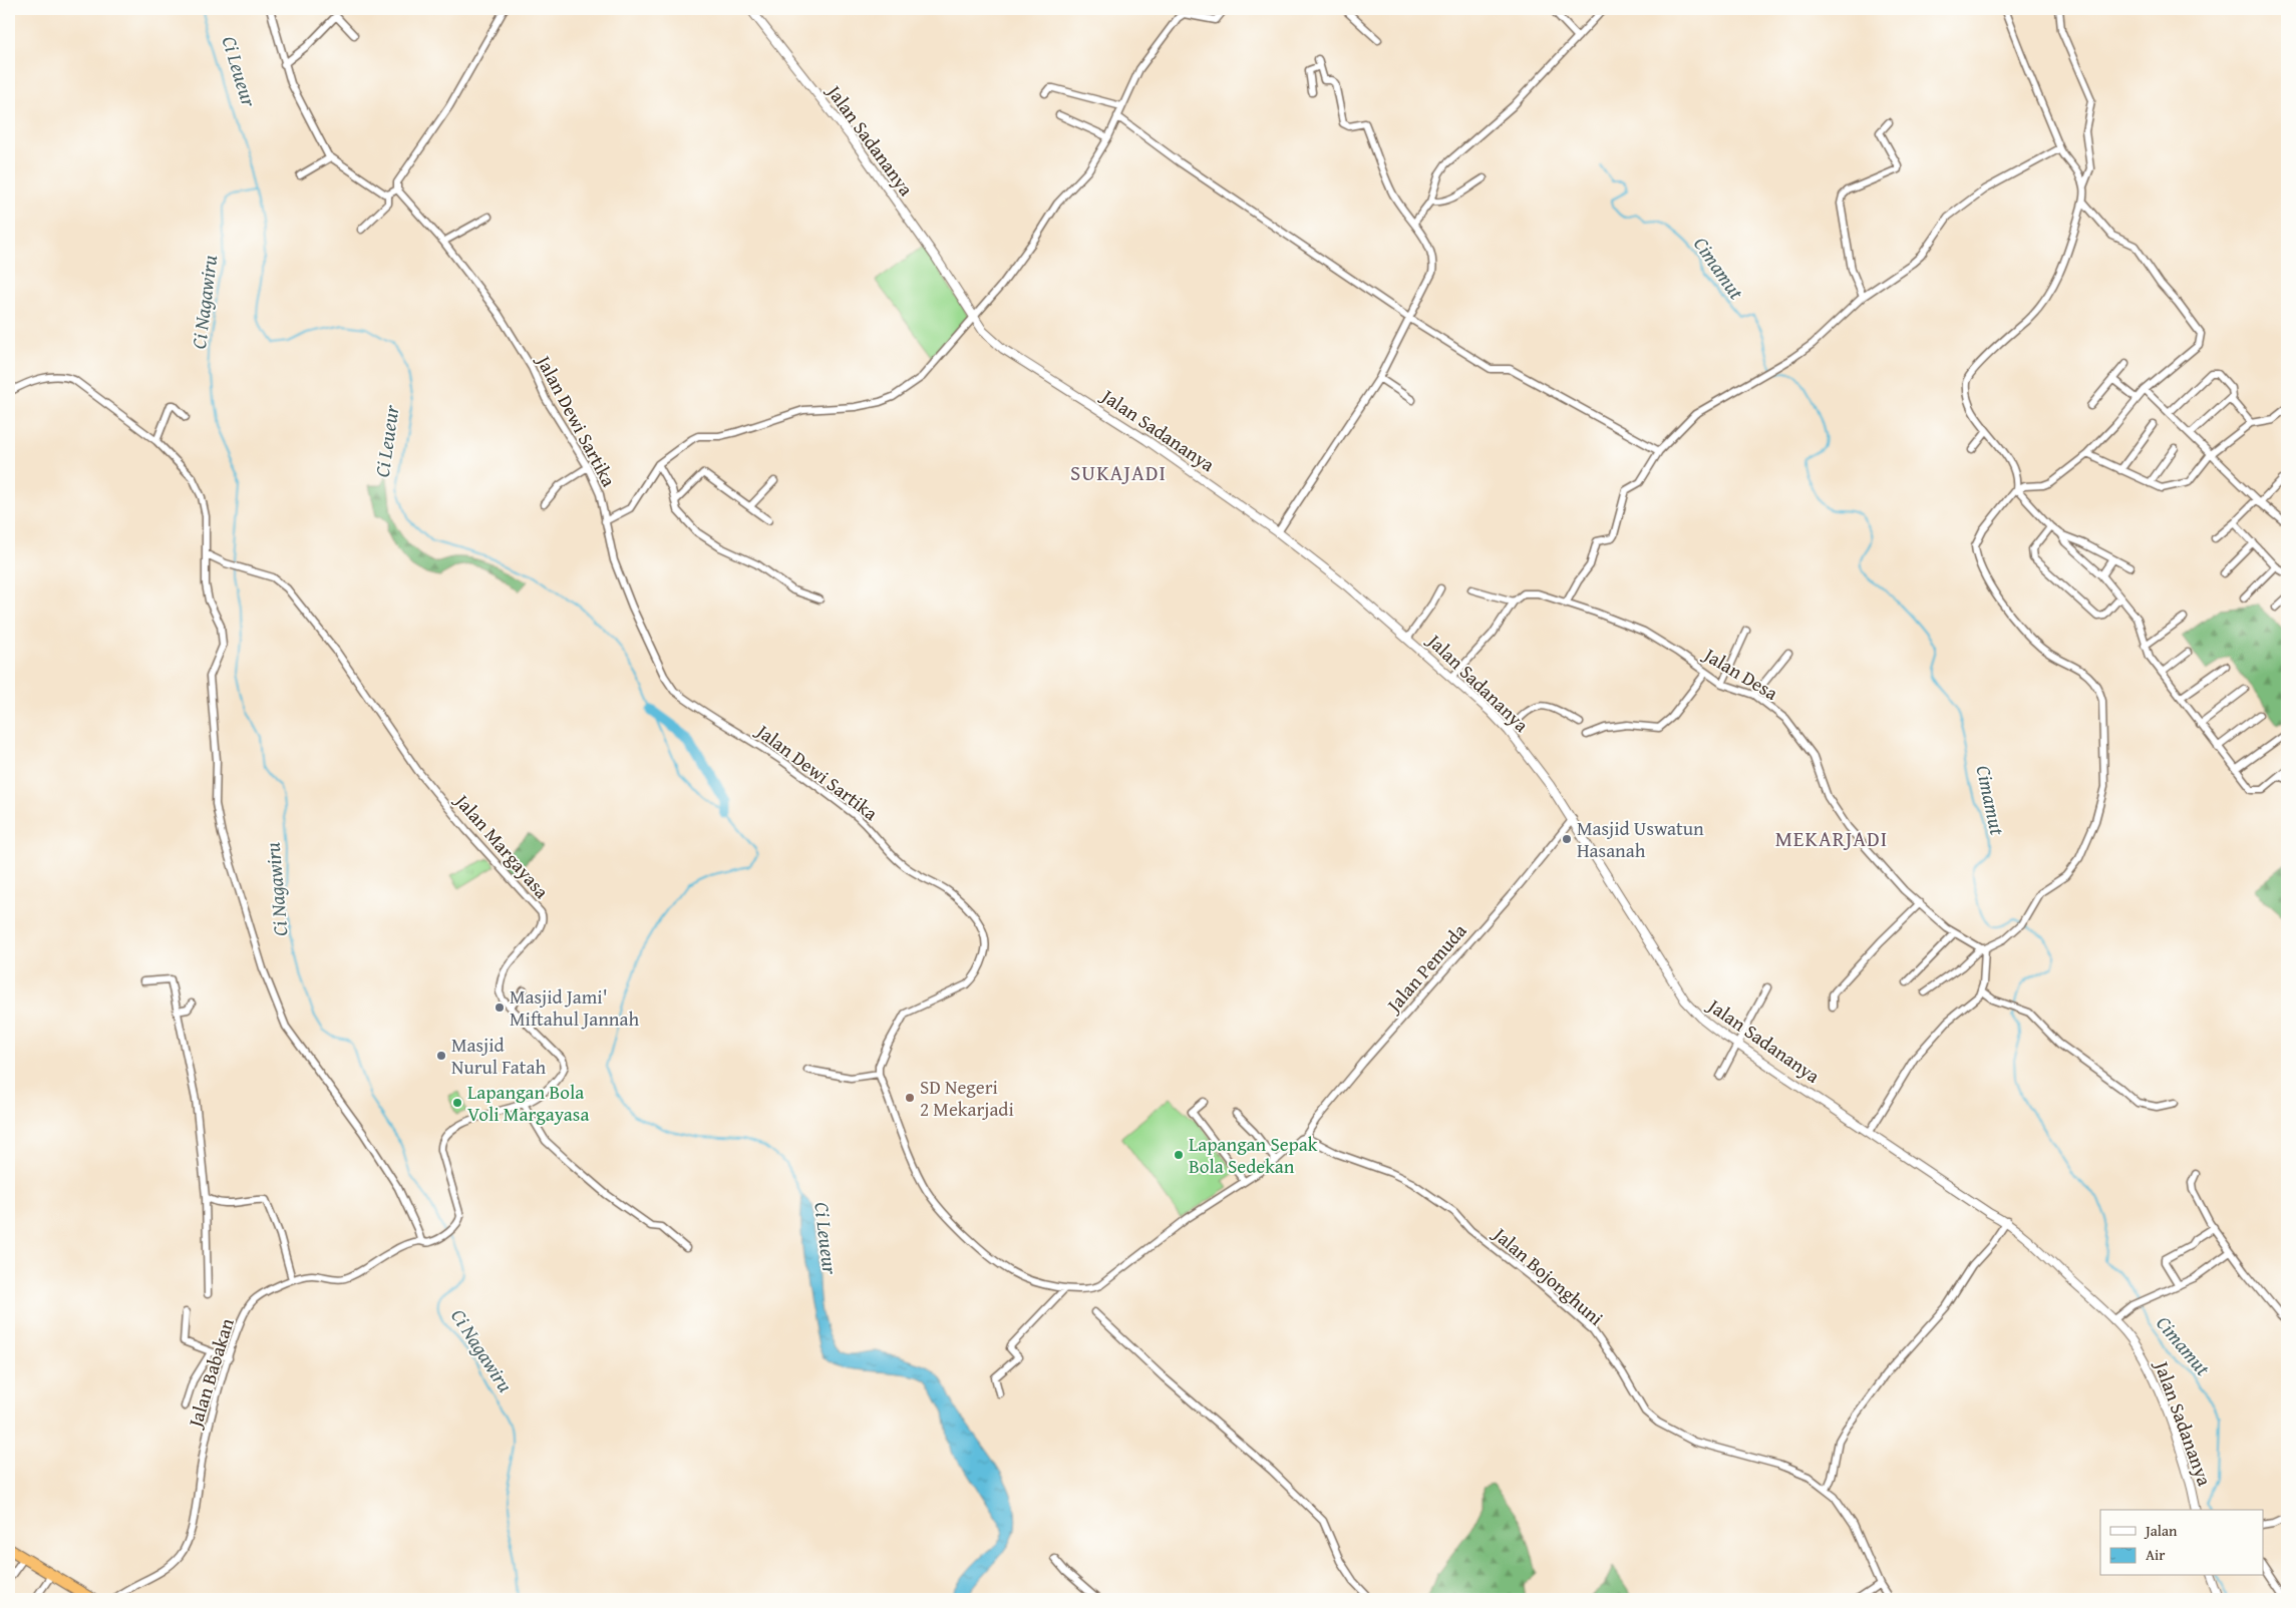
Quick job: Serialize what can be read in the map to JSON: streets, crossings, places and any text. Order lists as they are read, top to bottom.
{
  "streets": {
    "street": [
      "Jalan Sadananya",
      "Jalan Dewi Sartika",
      "Jalan Desa",
      "Jalan Margayasa",
      "Jalan Pemuda",
      "Jalan Bojonghuni",
      "Jalan Babakan"
    ]
  },
  "crossings": [
    ["Jalan Sadananya", "Jalan Pemuda"],
    ["Jalan Margayasa", "Jalan Babakan"],
    ["Jalan Pemuda", "Jalan Bojonghuni"]
  ],
  "districts": ["SUKAJADI", "MEKARJADI"],
  "water": ["Ci Leueur", "Cimamut", "Ci Nagawiru"],
  "places": [
    "Masjid Uswatun Hasanah",
    "Masjid Jami' Miftahul Jannah",
    "Masjid Nurul Fatah",
    "SD Negeri 2 Mekarjadi",
    "Lapangan Bola Voli Margayasa",
    "Lapangan Sepak Bola Sedekan"
  ],
  "legend": ["Jalan", "Air"]
}
